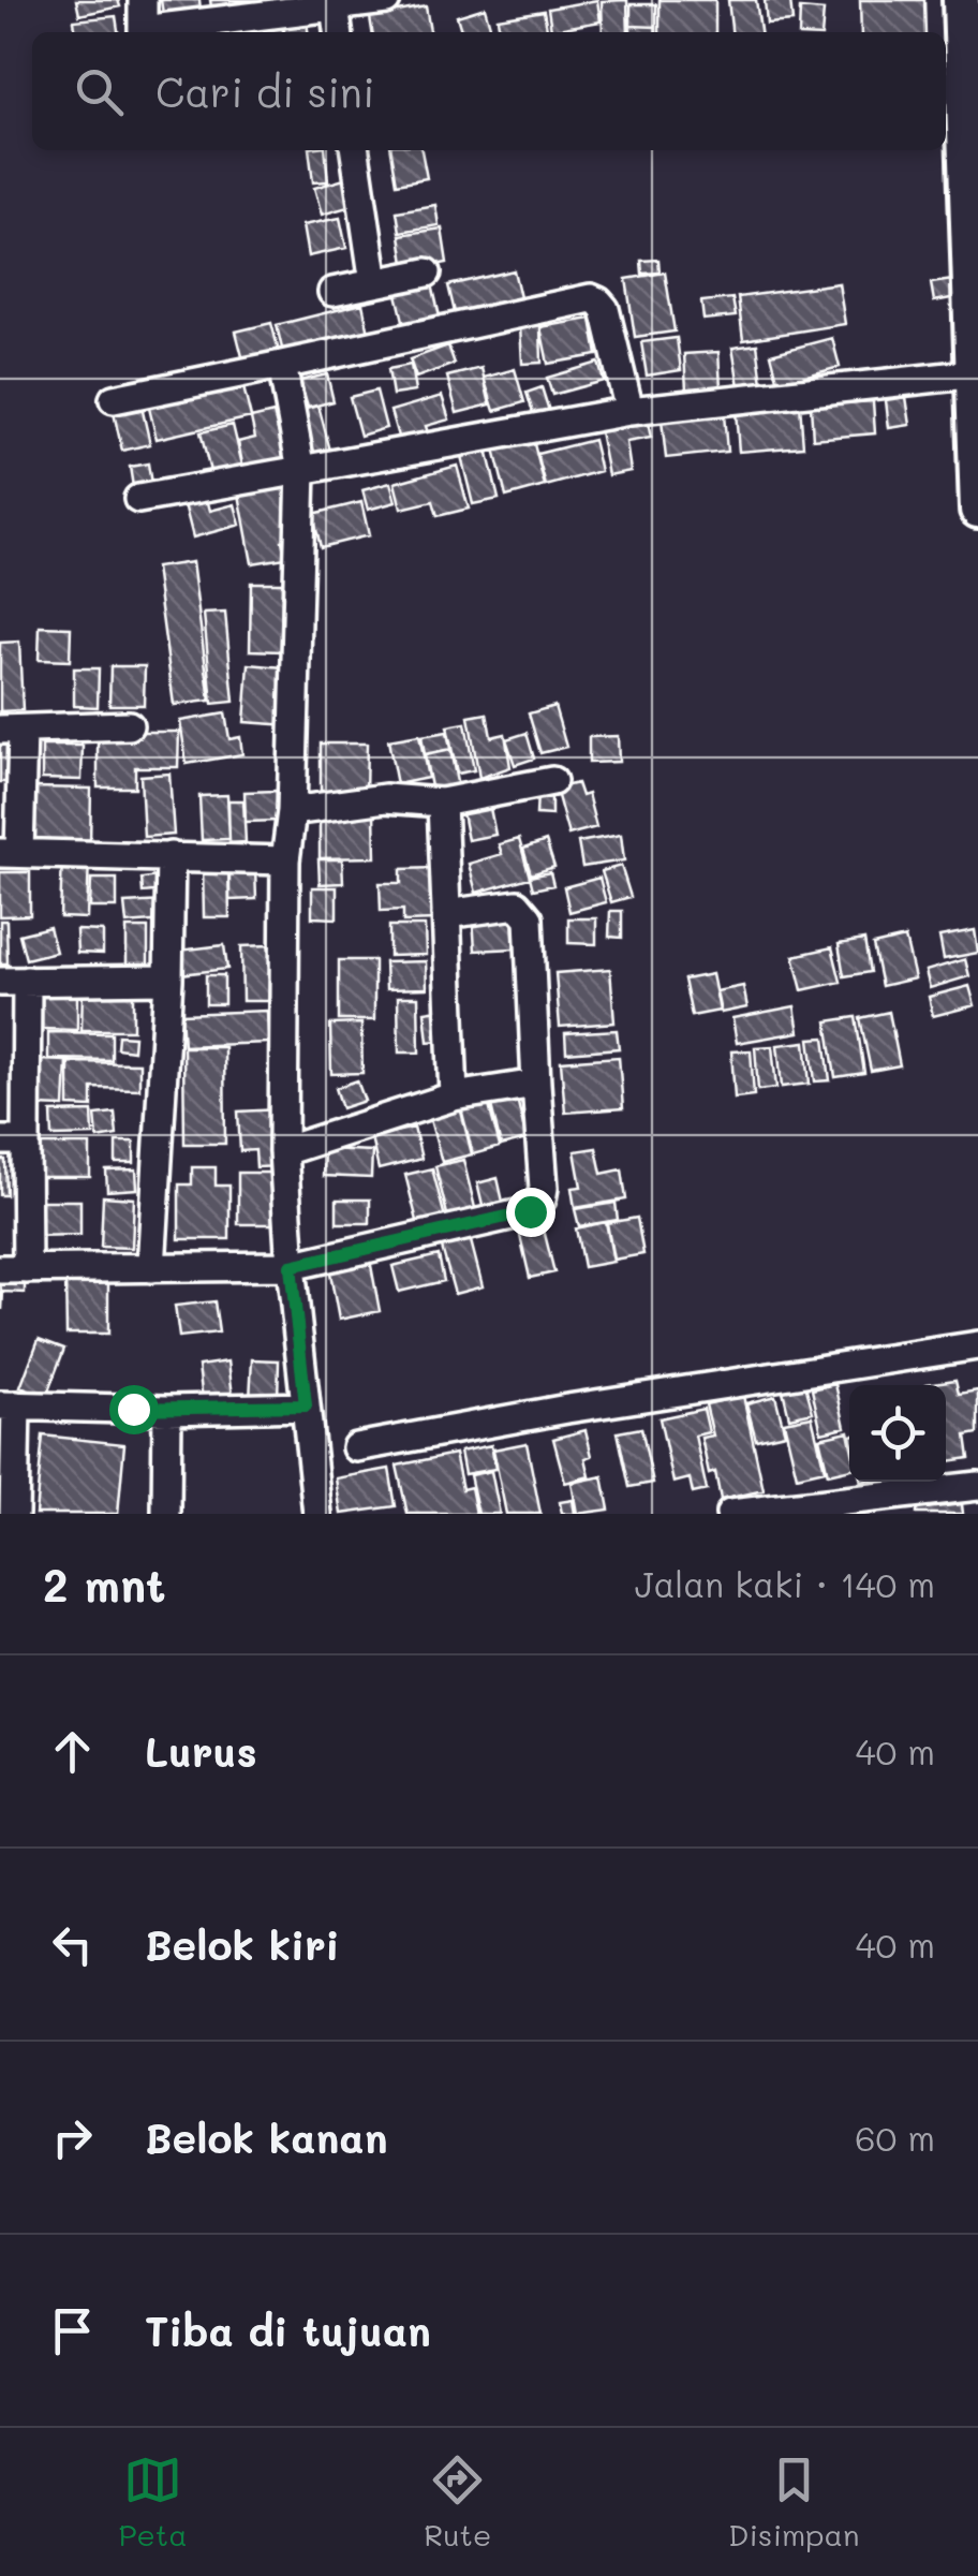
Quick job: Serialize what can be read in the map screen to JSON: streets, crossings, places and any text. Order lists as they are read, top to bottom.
{
  "page": {
    "search": "Cari di sini",
    "heading": ["2 mnt", "Jalan kaki · 140 m"],
    "list": [
      ["Lurus", "40 m"],
      ["Belok kiri", "40 m"],
      ["Belok kanan", "60 m"],
      "Tiba di tujuan"
    ],
    "nav": ["Peta", "Rute", "Disimpan"]
  }
}
